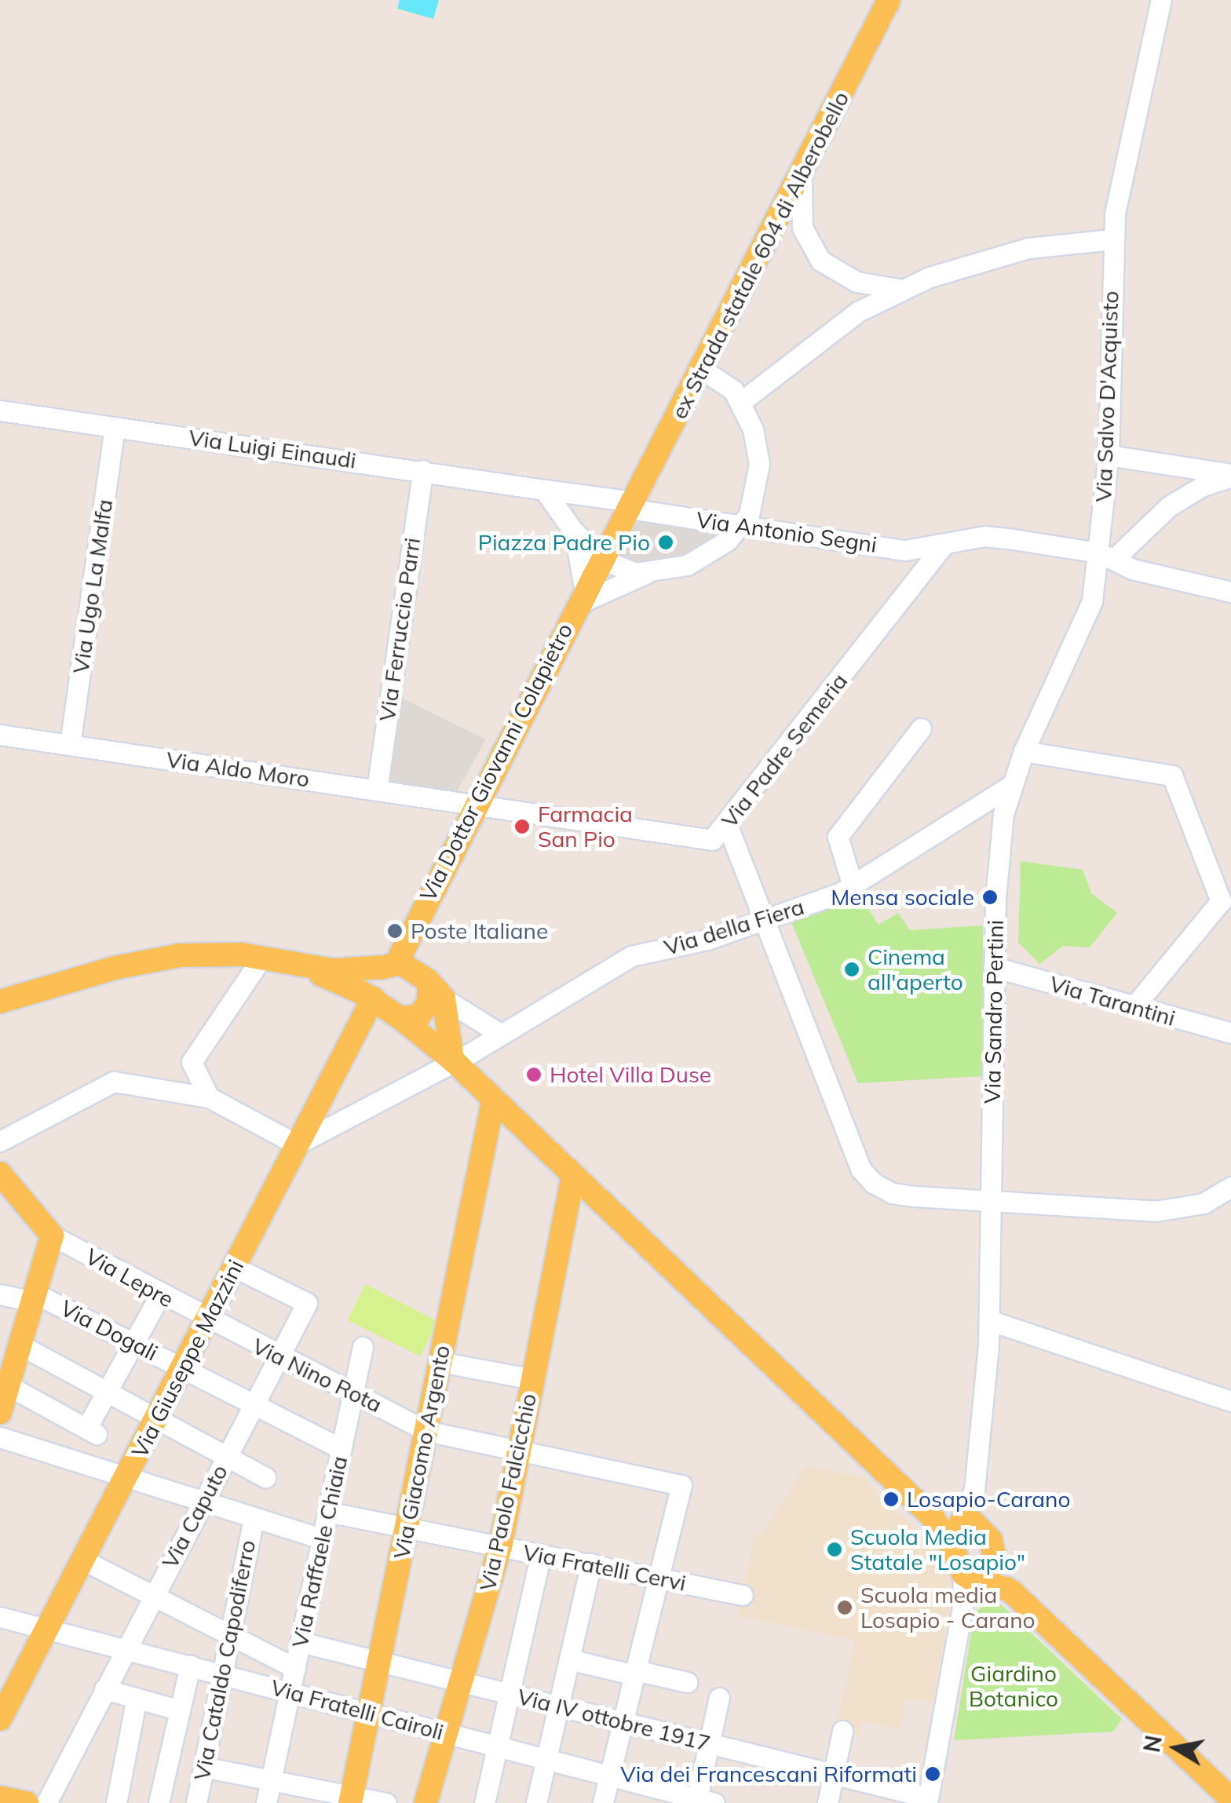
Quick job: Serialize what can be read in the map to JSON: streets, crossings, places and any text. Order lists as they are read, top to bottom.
{
  "streets": {
    "main road": [
      "ex Strada statale 604 di Alberobello",
      "Via Dottor Giovanni Colapietro",
      "Via Giuseppe Mazzini",
      "Via Giacomo Argento",
      "Via Paolo Falcicchio"
    ],
    "street": [
      "Via Salvo D'Acquisto",
      "Via Luigi Einaudi",
      "Via Antonio Segni",
      "Via Ugo La Malfa",
      "Via Ferruccio Parri",
      "Via Padre Semeria",
      "Via Aldo Moro",
      "Via della Fiera",
      "Via Tarantini",
      "Via Sandro Pertini",
      "Via Lepre",
      "Via Dogali",
      "Via Nino Rota",
      "Via Caputo",
      "Via Raffaele Chiaia",
      "Via Fratelli Cervi",
      "Via Cataldo Capodiferro",
      "Via Fratelli Cairoli",
      "Via IV ottobre 1917"
    ]
  },
  "crossings": [
    ["ex Strada statale 604 di Alberobello", "Via Luigi Einaudi"],
    ["ex Strada statale 604 di Alberobello", "Via Antonio Segni"],
    ["ex Strada statale 604 di Alberobello", "Via Dottor Giovanni Colapietro"],
    ["Via Salvo D'Acquisto", "Via Antonio Segni"],
    ["Via Salvo D'Acquisto", "Via Sandro Pertini"],
    ["Via Luigi Einaudi", "Via Antonio Segni"],
    ["Via Luigi Einaudi", "Via Ugo La Malfa"],
    ["Via Luigi Einaudi", "Via Ferruccio Parri"],
    ["Via Antonio Segni", "Via Padre Semeria"],
    ["Via Antonio Segni", "Via Sandro Pertini"],
    ["Via Ugo La Malfa", "Via Aldo Moro"],
    ["Via Ferruccio Parri", "Via Aldo Moro"],
    ["Via Padre Semeria", "Via Dottor Giovanni Colapietro"],
    ["Via Padre Semeria", "Via Aldo Moro"],
    ["Via Dottor Giovanni Colapietro", "Via Aldo Moro"],
    ["Via Dottor Giovanni Colapietro", "Via Giuseppe Mazzini"],
    ["Via della Fiera", "Via Tarantini"],
    ["Via della Fiera", "Via Sandro Pertini"],
    ["Via della Fiera", "Via Giuseppe Mazzini"],
    ["Via Tarantini", "Via Sandro Pertini"],
    ["Via Lepre", "Via Giuseppe Mazzini"],
    ["Via Lepre", "Via Nino Rota"],
    ["Via Dogali", "Via Giuseppe Mazzini"],
    ["Via Dogali", "Via Caputo"],
    ["Via Dogali", "Via Raffaele Chiaia"],
    ["Via Giuseppe Mazzini", "Via Nino Rota"],
    ["Via Giuseppe Mazzini", "Via Caputo"],
    ["Via Giuseppe Mazzini", "Via Fratelli Cairoli"],
    ["Via Nino Rota", "Via Giacomo Argento"],
    ["Via Nino Rota", "Via Paolo Falcicchio"],
    ["Via Nino Rota", "Via Caputo"],
    ["Via Nino Rota", "Via Raffaele Chiaia"],
    ["Via Nino Rota", "Via Fratelli Cervi"],
    ["Via Giacomo Argento", "Via Fratelli Cervi"],
    ["Via Giacomo Argento", "Via Fratelli Cairoli"],
    ["Via Giacomo Argento", "Via IV ottobre 1917"],
    ["Via Paolo Falcicchio", "Via Fratelli Cervi"],
    ["Via Paolo Falcicchio", "Via Fratelli Cairoli"],
    ["Via Paolo Falcicchio", "Via IV ottobre 1917"],
    ["Via Caputo", "Via Fratelli Cairoli"],
    ["Via Raffaele Chiaia", "Via Fratelli Cervi"],
    ["Via Raffaele Chiaia", "Via Fratelli Cairoli"],
    ["Via Raffaele Chiaia", "Via IV ottobre 1917"],
    ["Via Cataldo Capodiferro", "Via Fratelli Cairoli"]
  ],
  "parks": ["Giardino Botanico"],
  "places": [
    "Piazza Padre Pio",
    "Farmacia San Pio",
    "Mensa sociale",
    "Poste Italiane",
    "Cinema all'aperto",
    "Hotel Villa Duse",
    "Losapio-Carano",
    "Scuola Media Statale \"Losapio\"",
    "Scuola media Losapio - Carano",
    "Via dei Francescani Riformati"
  ],
  "north": "left"
}
